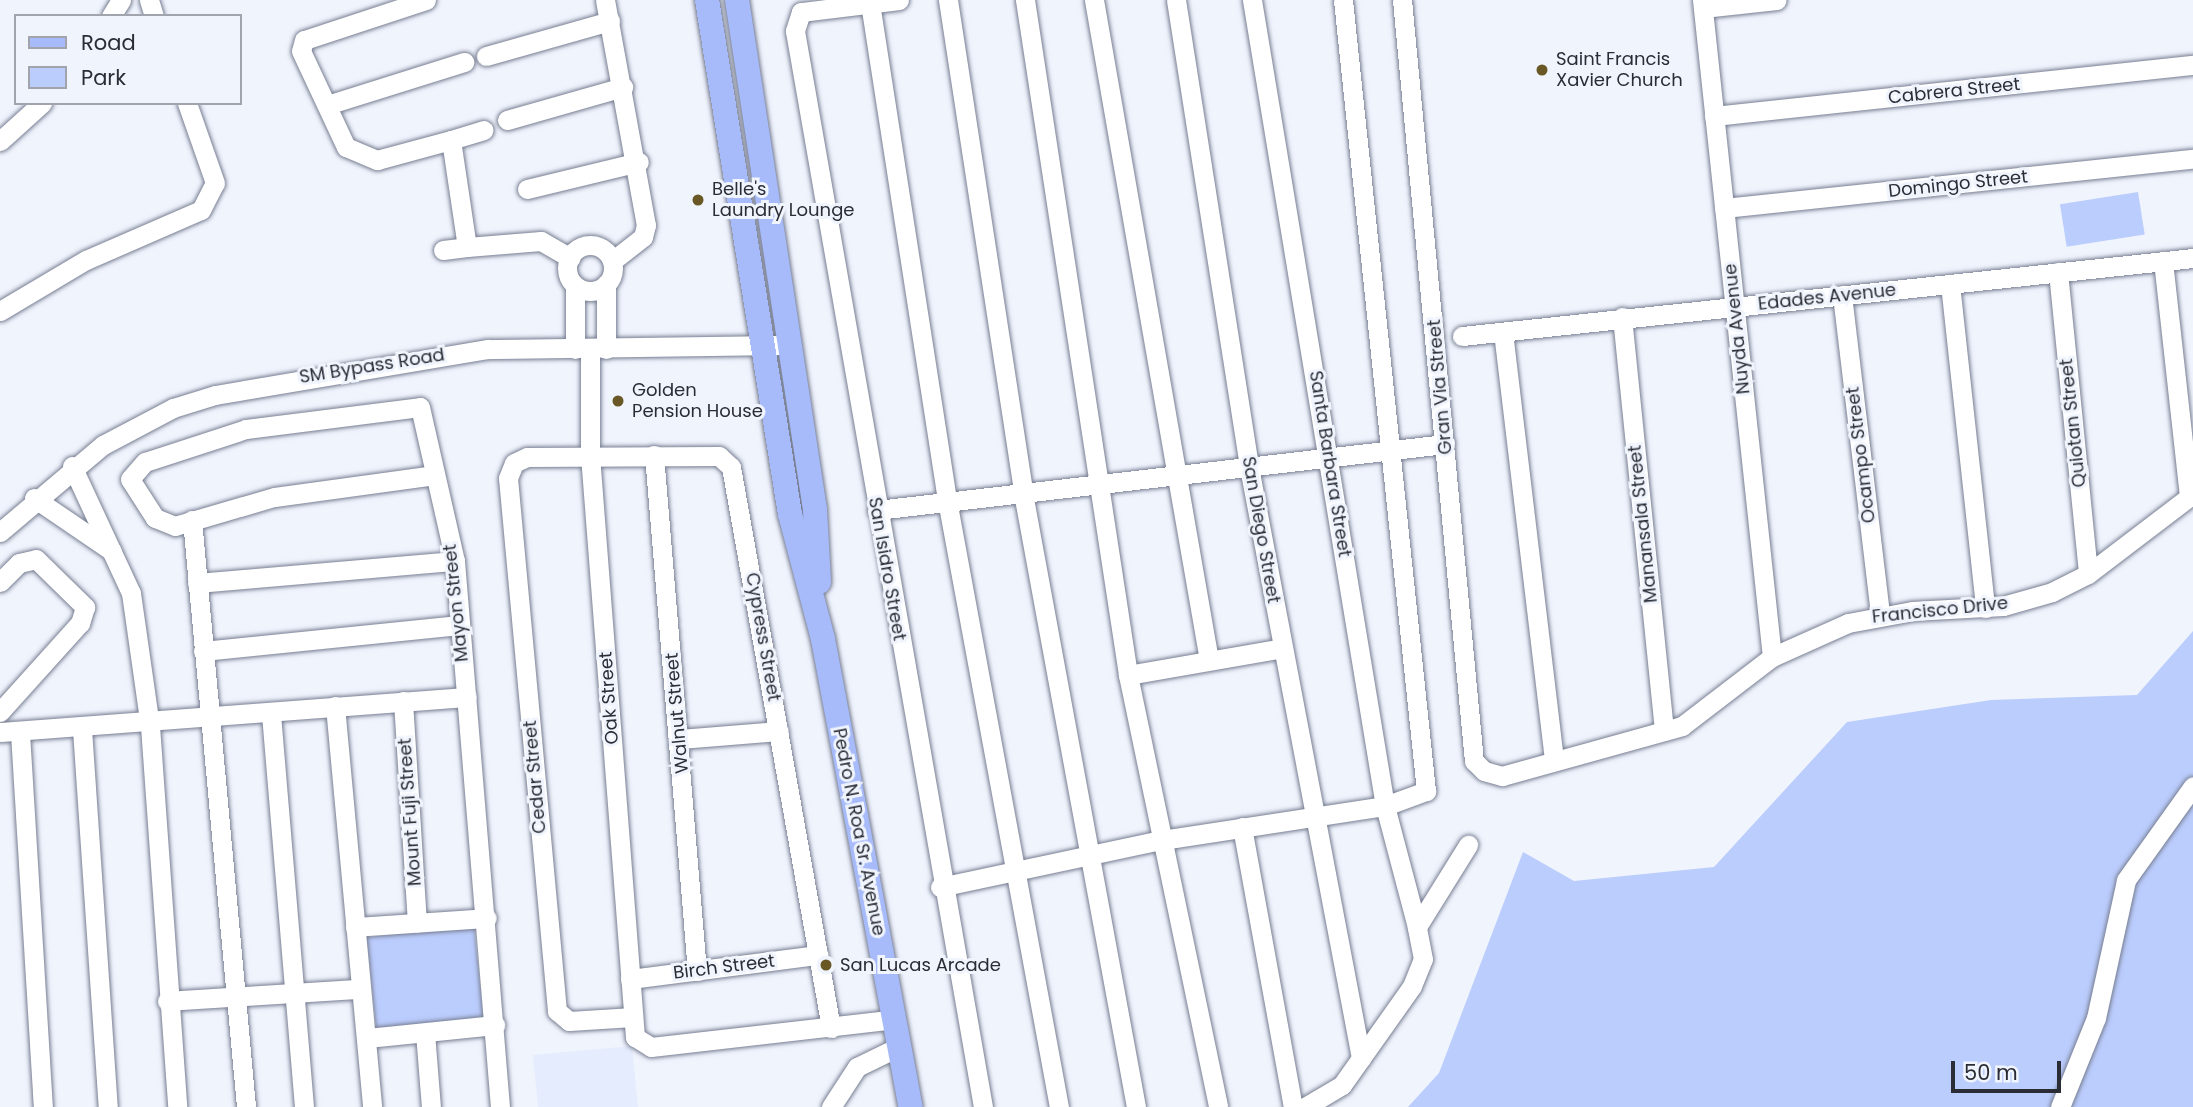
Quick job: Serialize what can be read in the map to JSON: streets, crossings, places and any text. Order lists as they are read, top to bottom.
{
  "streets": {
    "main road": ["Pedro N. Roa Sr. Avenue"],
    "street": [
      "Cabrera Street",
      "Domingo Street",
      "Edades Avenue",
      "Nuyda Avenue",
      "SM Bypass Road",
      "Gran Via Street",
      "Quiotan Street",
      "Ocampo Street",
      "Santa Barbara Street",
      "Manansala Street",
      "San Diego Street",
      "San Isidro Street",
      "Mayon Street",
      "Francisco Drive",
      "Cypress Street",
      "Oak Street",
      "Walnut Street",
      "Cedar Street",
      "Mount Fuji Street",
      "Birch Street"
    ]
  },
  "crossings": [
    ["Cabrera Street", "Nuyda Avenue"],
    ["Domingo Street", "Nuyda Avenue"],
    ["Edades Avenue", "Nuyda Avenue"],
    ["Edades Avenue", "Quiotan Street"],
    ["Edades Avenue", "Ocampo Street"],
    ["Edades Avenue", "Manansala Street"],
    ["Nuyda Avenue", "Francisco Drive"],
    ["SM Bypass Road", "Oak Street"],
    ["SM Bypass Road", "Pedro N. Roa Sr. Avenue"],
    ["Gran Via Street", "Francisco Drive"],
    ["Quiotan Street", "Francisco Drive"],
    ["Ocampo Street", "Francisco Drive"],
    ["Santa Barbara Street", "San Diego Street"],
    ["Manansala Street", "Francisco Drive"],
    ["Cypress Street", "Oak Street"],
    ["Cypress Street", "Walnut Street"],
    ["Cypress Street", "Cedar Street"],
    ["Cypress Street", "Birch Street"],
    ["Oak Street", "Cedar Street"],
    ["Oak Street", "Birch Street"],
    ["Walnut Street", "Birch Street"]
  ],
  "places": [
    "Saint Francis Xavier Church",
    "Belle's Laundry Lounge",
    "Golden Pension House",
    "San Lucas Arcade"
  ],
  "legend": ["Road", "Park"],
  "scale_bar": "50 m"
}
